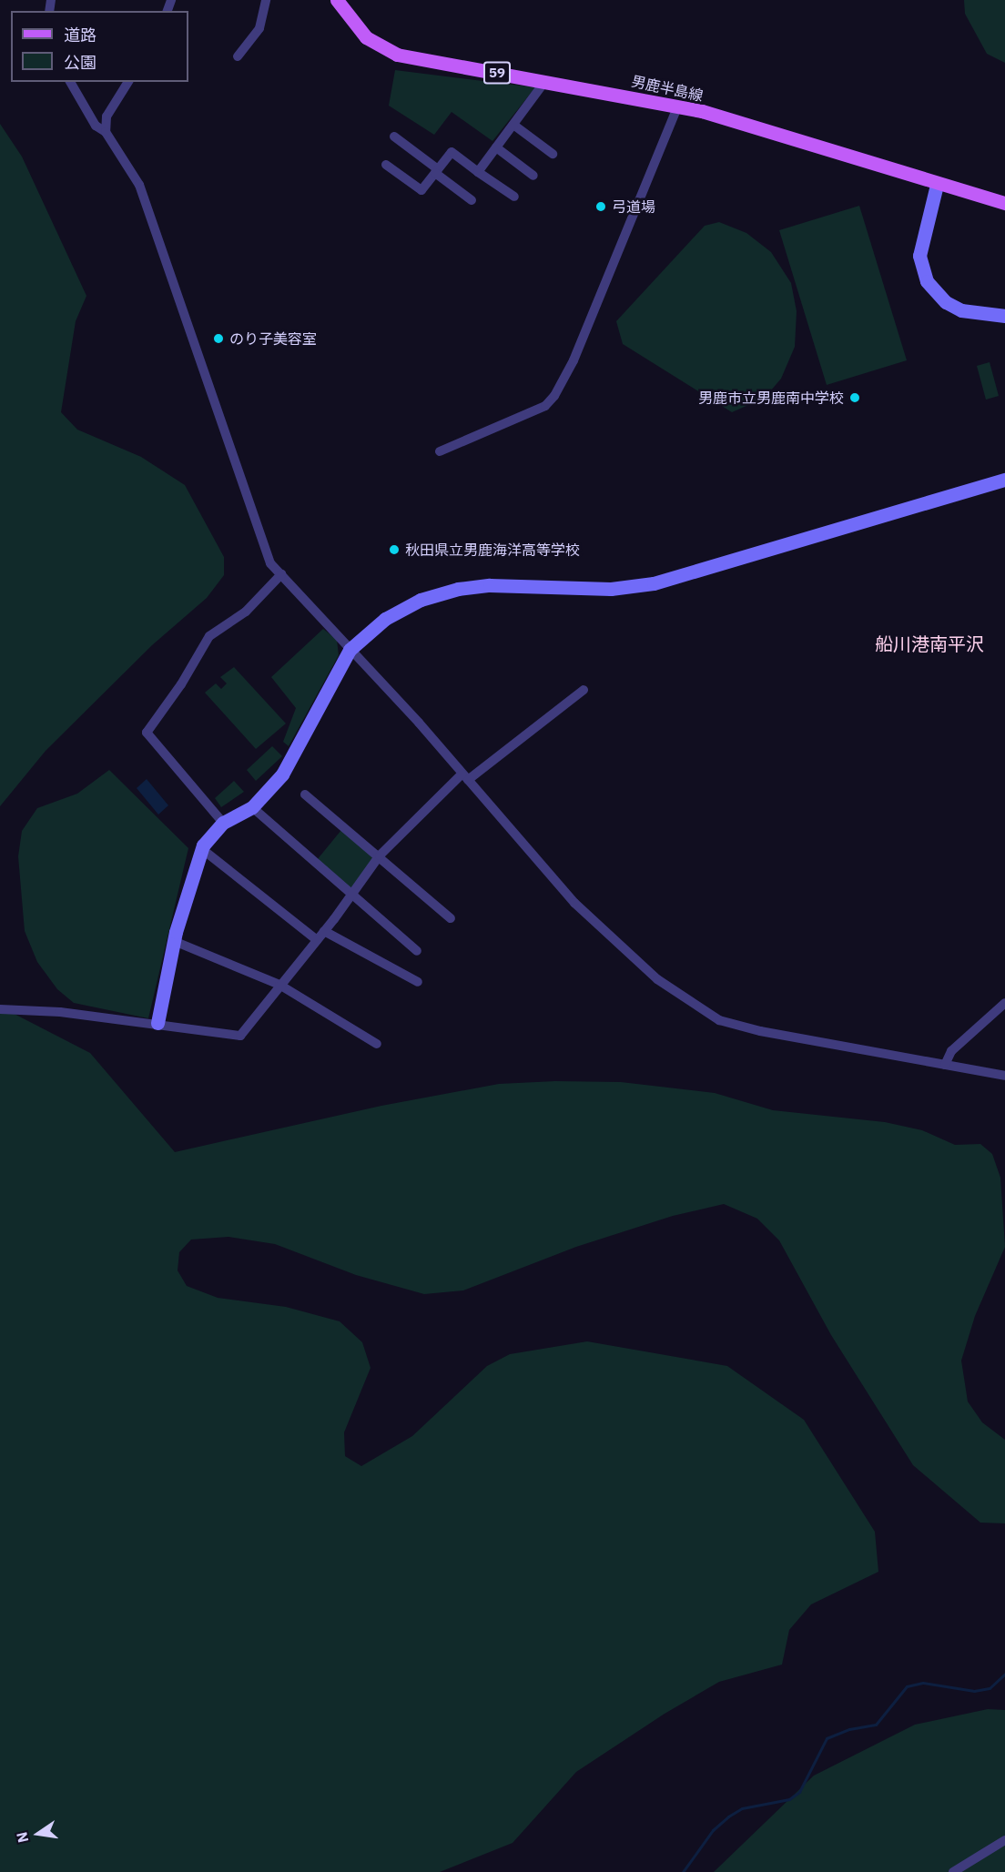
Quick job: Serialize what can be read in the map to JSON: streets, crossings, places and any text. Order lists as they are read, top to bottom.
{
  "streets": {
    "main road": ["59", "男鹿半島線"]
  },
  "districts": ["船川港南平沢"],
  "places": [
    "弓道場",
    "のり子美容室",
    "男鹿市立男鹿南中学校",
    "秋田県立男鹿海洋高等学校"
  ],
  "legend": ["道路", "公園"],
  "north": "left"
}
